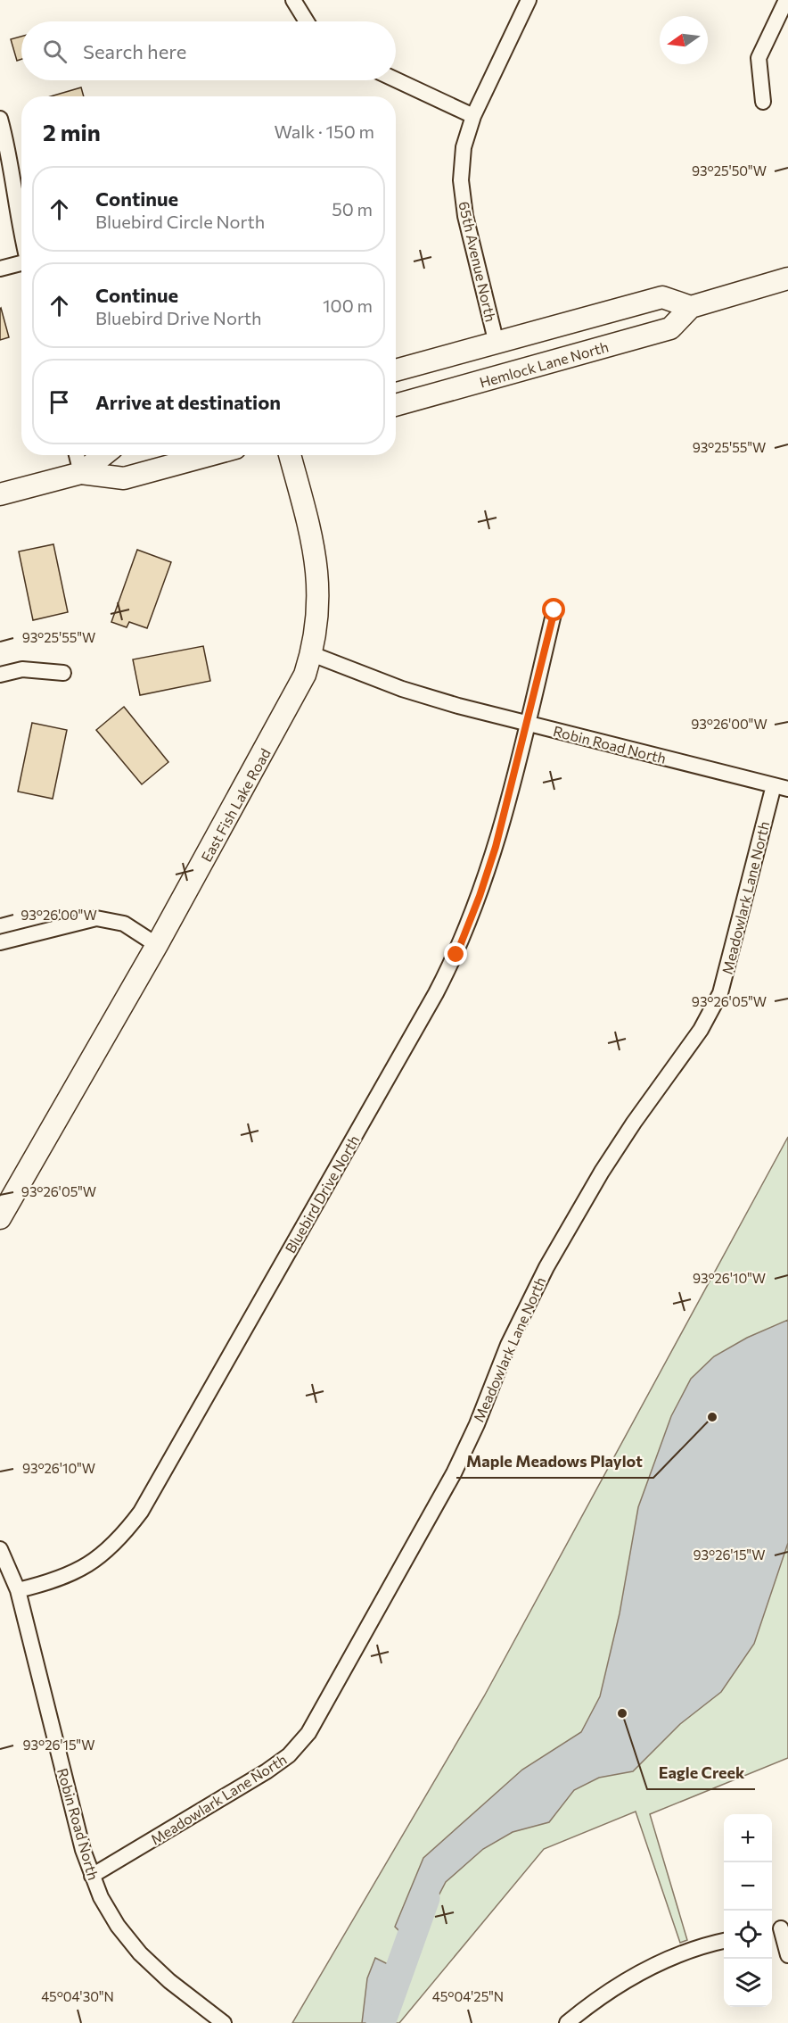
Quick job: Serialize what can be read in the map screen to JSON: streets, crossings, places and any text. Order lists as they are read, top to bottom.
{
  "streets": {
    "main road": ["Hemlock Lane North", "East Fish Lake Road"],
    "street": [
      "65th Avenue North",
      "Robin Road North",
      "Meadowlark Lane North",
      "Bluebird Drive North"
    ]
  },
  "crossings": [
    ["Robin Road North", "East Fish Lake Road"],
    ["Robin Road North", "Meadowlark Lane North"],
    ["Robin Road North", "Bluebird Drive North"]
  ],
  "places": ["Maple Meadows Playlot", "Eagle Creek"],
  "north": "left",
  "page": {
    "search": "Search here",
    "heading": ["2 min", "Walk · 150 m"],
    "list": [
      ["Continue", "Bluebird Circle North", "50 m"],
      ["Continue", "Bluebird Drive North", "100 m"],
      "Arrive at destination"
    ],
    "map_buttons": ["+", "−"]
  },
  "coordinates": [
    "93°25'50\"W",
    "93°25'55\"W",
    "93°26'00\"W",
    "93°26'05\"W",
    "93°26'10\"W",
    "93°26'15\"W",
    "45°04'30\"N",
    "45°04'25\"N"
  ]
}
